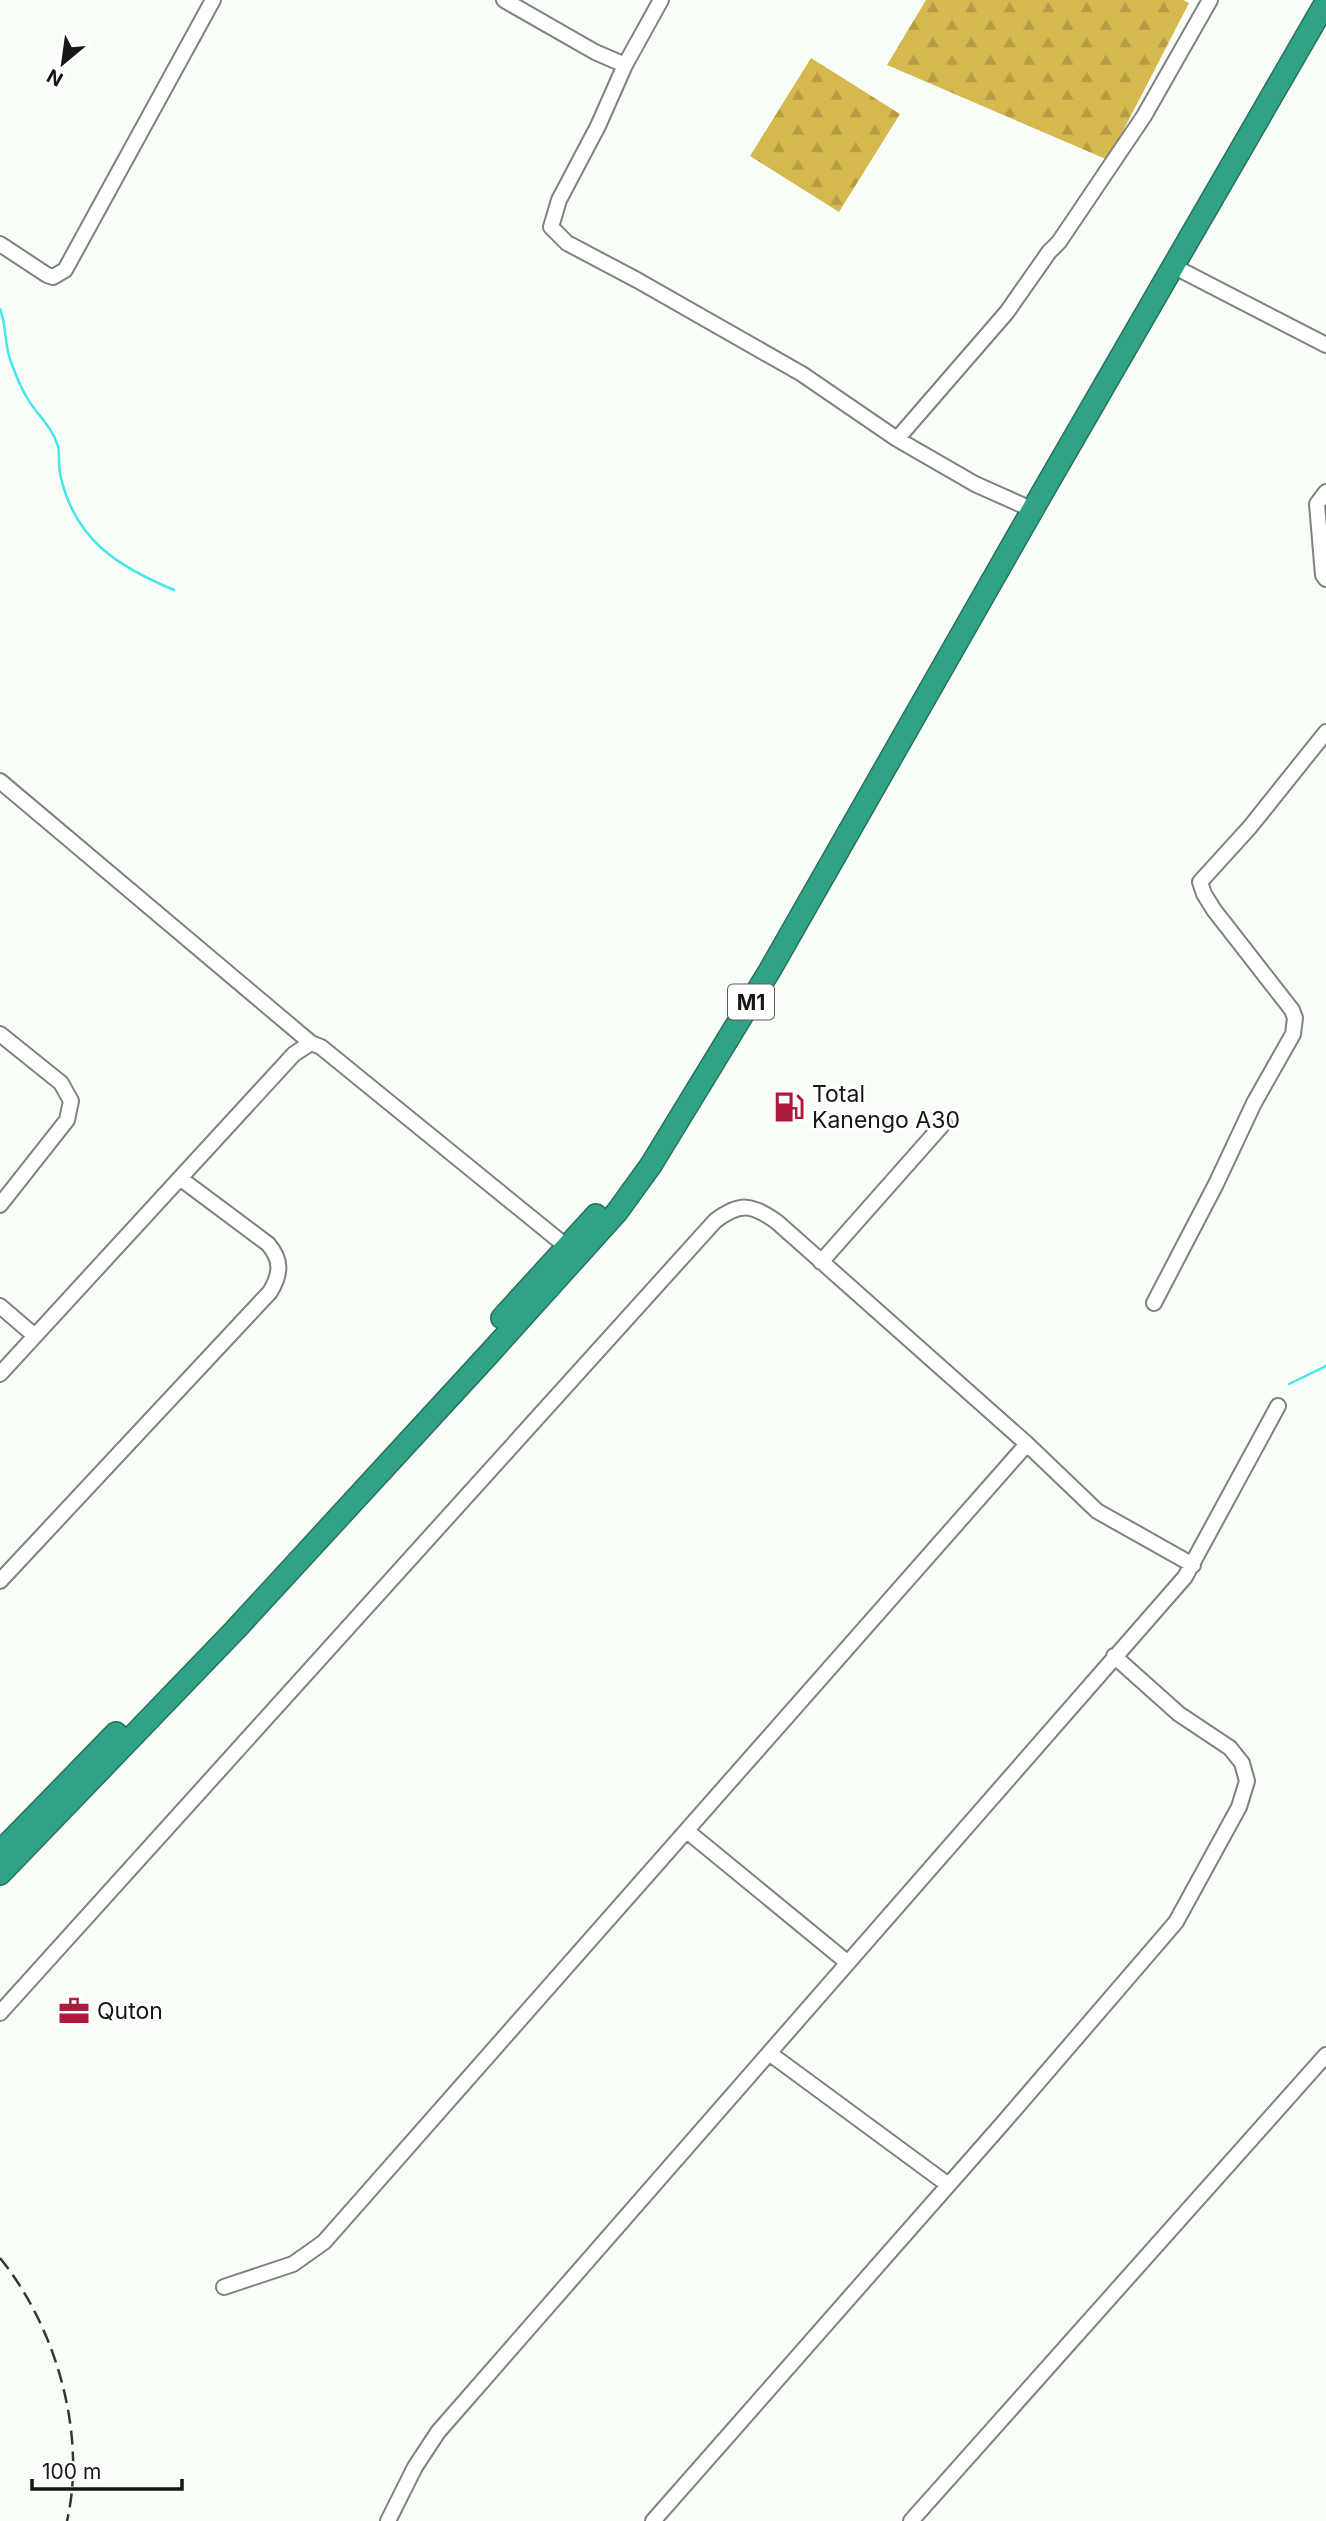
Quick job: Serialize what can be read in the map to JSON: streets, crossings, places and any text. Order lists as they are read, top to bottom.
{
  "streets": {
    "highway": ["M1"]
  },
  "places": {
    "fuel station": ["Total Kanengo A30"],
    "office": ["Quton"]
  },
  "scale_bar": "100 m",
  "north": "bottom left"
}
